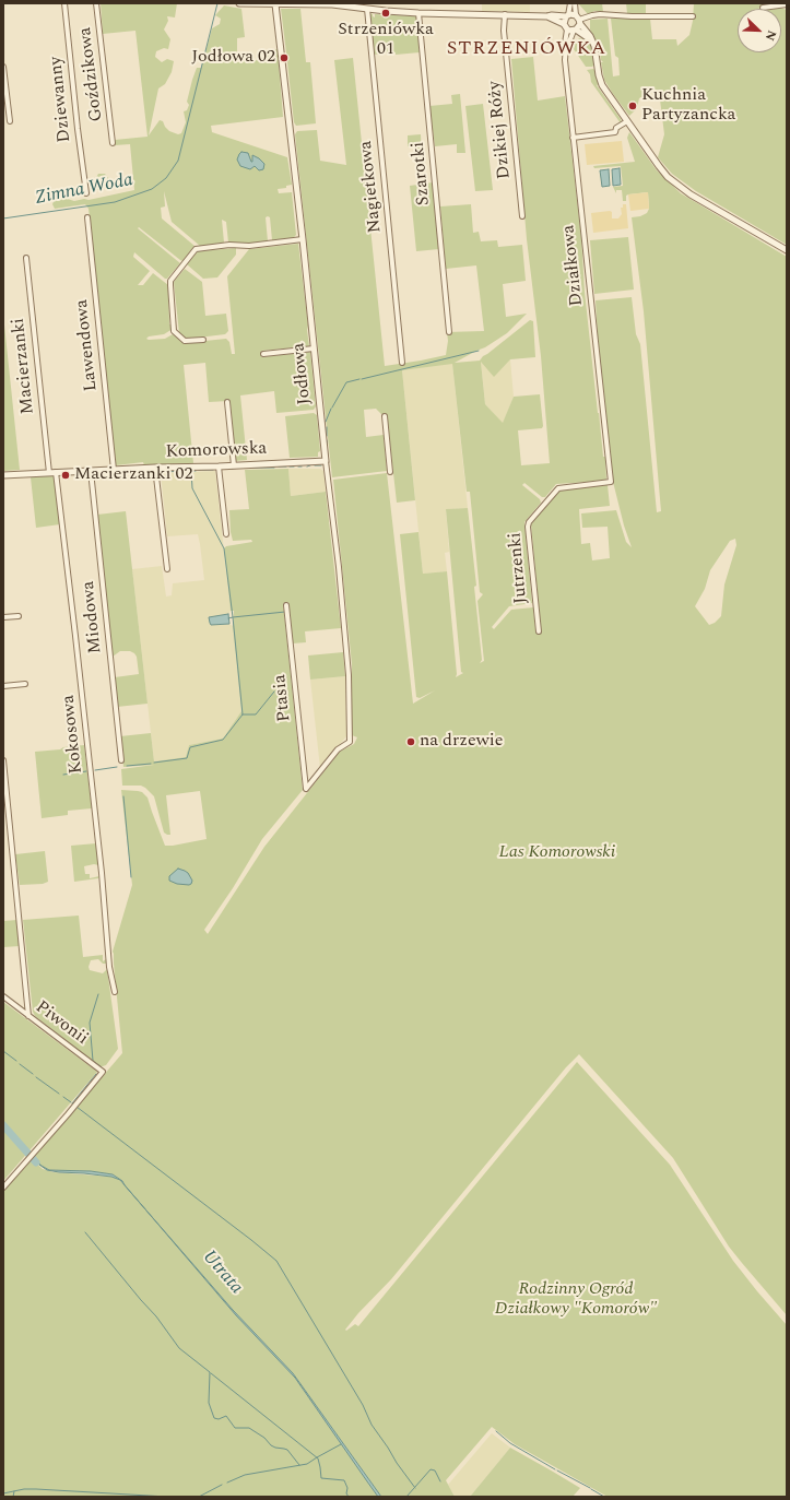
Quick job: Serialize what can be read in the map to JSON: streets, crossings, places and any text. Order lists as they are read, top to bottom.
{
  "streets": {
    "street": [
      "Goździkowa",
      "Dziewanny",
      "Dzikiej Róży",
      "Szarotki",
      "Nagietkowa",
      "Działkowa",
      "Lawendowa",
      "Macierzanki",
      "Jodłowa",
      "Komorowska",
      "Jutrzenki",
      "Miodowa",
      "Ptasia",
      "Kokosowa",
      "Piwonii"
    ]
  },
  "crossings": [
    ["Działkowa", "Jutrzenki"],
    ["Lawendowa", "Komorowska"],
    ["Macierzanki", "Komorowska"],
    ["Jodłowa", "Komorowska"],
    ["Jodłowa", "Ptasia"],
    ["Komorowska", "Miodowa"],
    ["Komorowska", "Kokosowa"]
  ],
  "districts": ["STRZENIÓWKA"],
  "water": ["Zimna Woda", "Utrata"],
  "parks": ["Las Komorowski", "Rodzinny Ogród Działkowy \"Komorów\""],
  "places": [
    "Strzeniówka 01",
    "Jodłowa 02",
    "Kuchnia Partyzancka",
    "Macierzanki 02",
    "na drzewie"
  ],
  "north": "bottom right"
}
